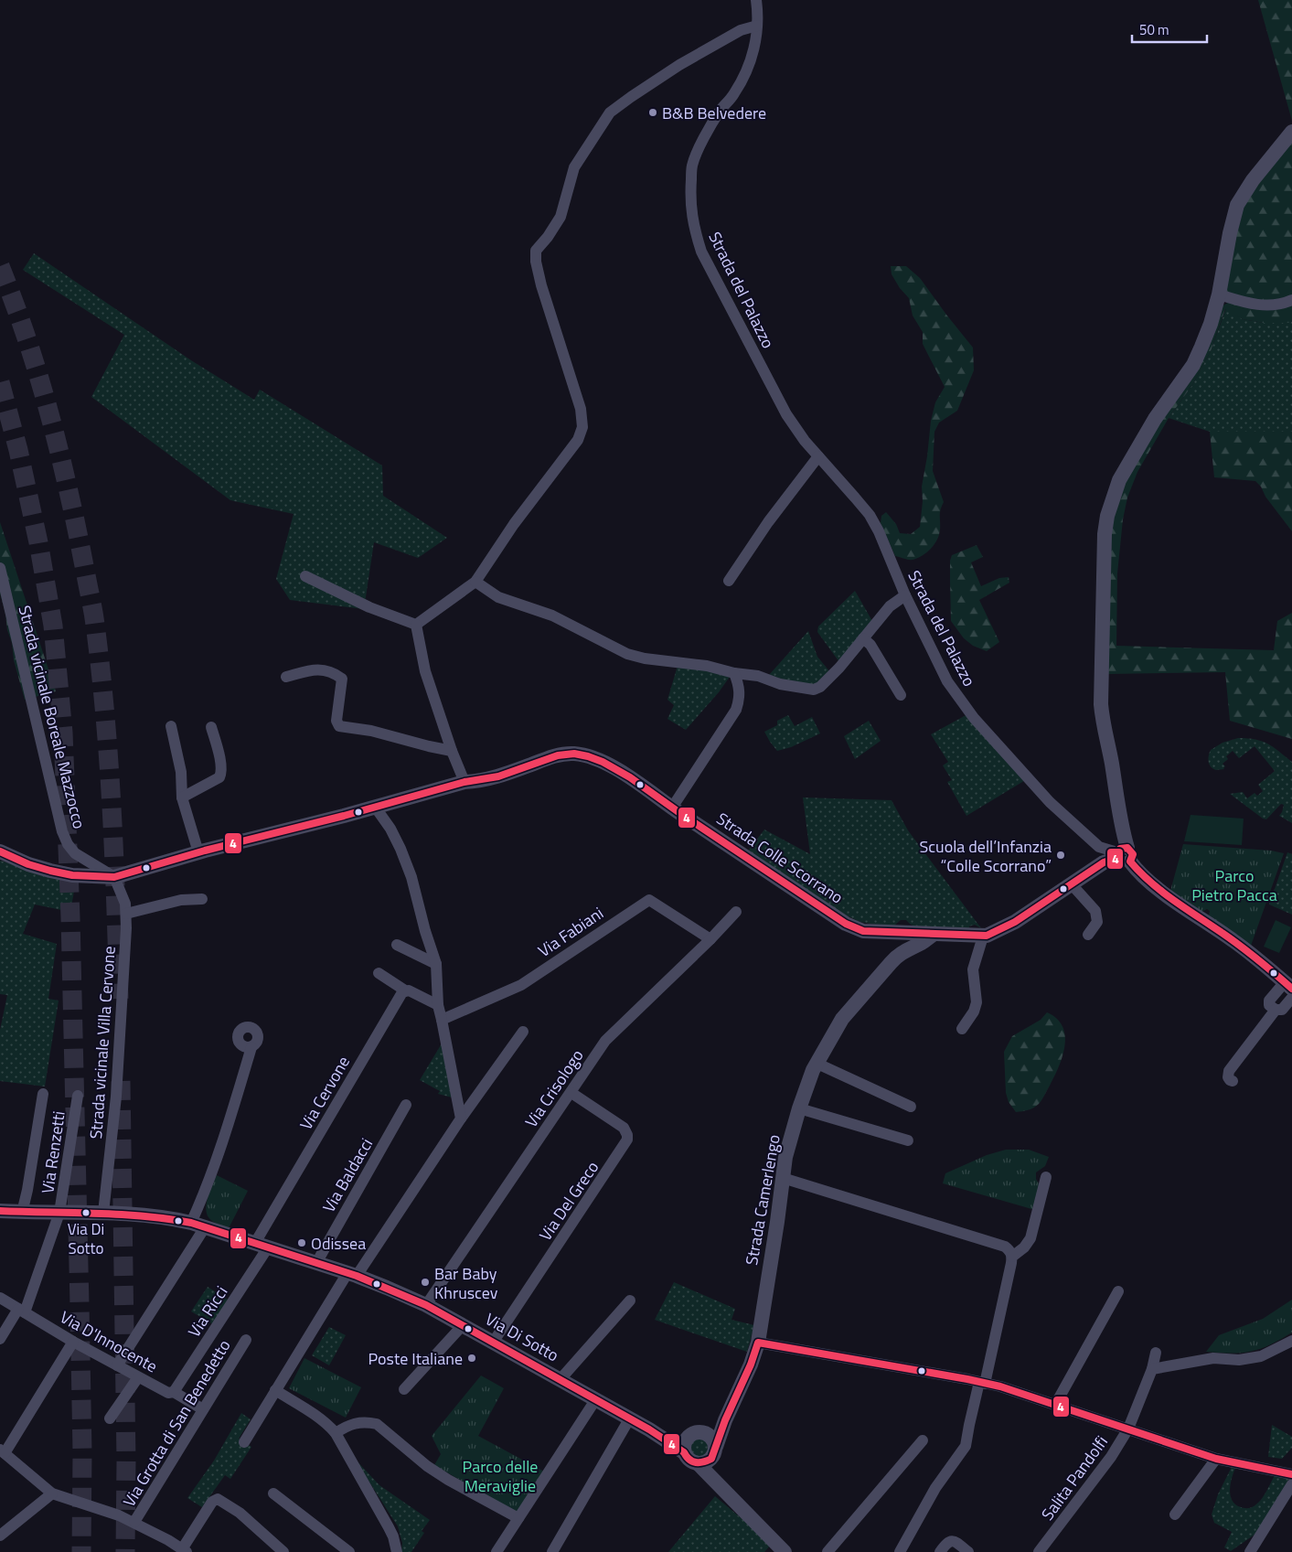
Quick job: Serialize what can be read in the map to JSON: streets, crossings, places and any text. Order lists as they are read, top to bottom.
{
  "streets": {
    "street": [
      "Strada del Palazzo",
      "Strada vicinale Boreale Mazzocco",
      "Strada Colle Scorrano",
      "Via Fabiani",
      "Strada vicinale Villa Cervone",
      "Via Crisologo",
      "Via Cervone",
      "Via Renzetti",
      "Via Baldacci",
      "Strada Camerlengo",
      "Via Del Greco",
      "Via Ricci",
      "Via Di Sotto",
      "Via D'Innocente",
      "Via Grotta di San Benedetto",
      "Salita Pandolfi"
    ]
  },
  "crossings": [
    ["Strada del Palazzo", "Strada Colle Scorrano"],
    ["Strada vicinale Boreale Mazzocco", "Strada Colle Scorrano"],
    ["Strada vicinale Boreale Mazzocco", "Strada vicinale Villa Cervone"],
    ["Strada Colle Scorrano", "Strada vicinale Villa Cervone"],
    ["Strada Colle Scorrano", "Strada Camerlengo"],
    ["Via Fabiani", "Via Crisologo"],
    ["Strada vicinale Villa Cervone", "Via Di Sotto"],
    ["Via Crisologo", "Via Del Greco"],
    ["Via Crisologo", "Via Di Sotto"],
    ["Via Cervone", "Via Ricci"],
    ["Via Cervone", "Via Di Sotto"],
    ["Via Renzetti", "Via Di Sotto"],
    ["Via Renzetti", "Via D'Innocente"],
    ["Via Baldacci", "Via Di Sotto"],
    ["Strada Camerlengo", "Via Di Sotto"],
    ["Via Del Greco", "Via Di Sotto"],
    ["Via Ricci", "Via Di Sotto"],
    ["Via Ricci", "Via D'Innocente"],
    ["Via D'Innocente", "Via Grotta di San Benedetto"]
  ],
  "parks": ["Parco Pietro Pacca", "Parco delle Meraviglie"],
  "places": [
    "B&B Belvedere",
    "Scuola dell’Infanzia “Colle Scorrano”",
    "Via Di Sotto",
    "Odissea",
    "Bar Baby Khruscev",
    "Poste Italiane"
  ],
  "lines": ["transit line 4"],
  "scale_bar": "50 m"
}
